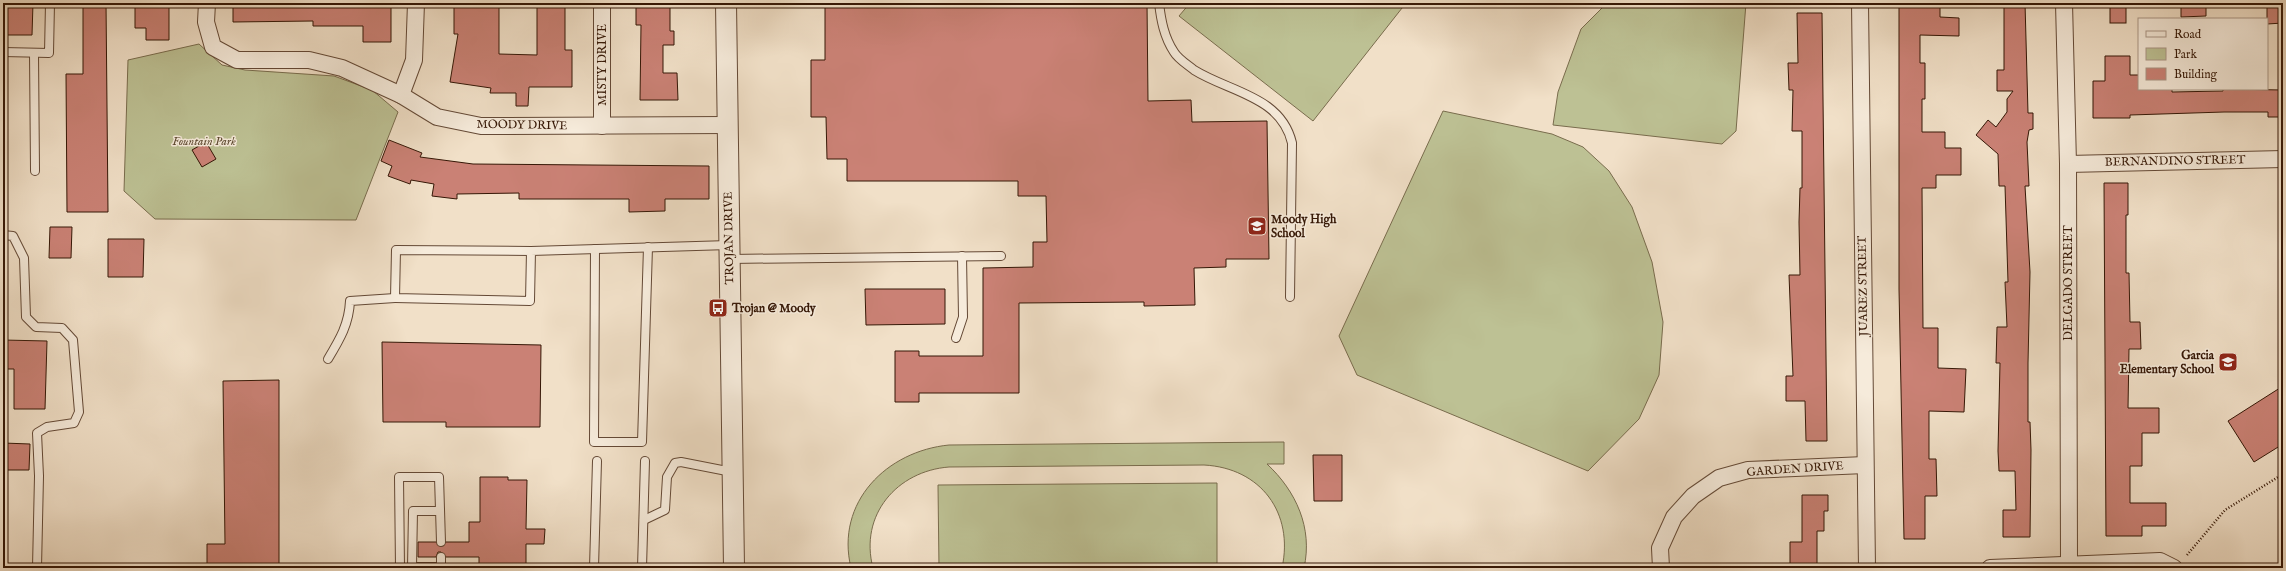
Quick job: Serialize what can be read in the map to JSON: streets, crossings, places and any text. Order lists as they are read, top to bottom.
{
  "streets": {
    "street": [
      "MISTY DRIVE",
      "MOODY DRIVE",
      "BERNANDINO STREET",
      "TROJAN DRIVE",
      "DELGADO STREET",
      "JUAREZ STREET",
      "GARDEN DRIVE"
    ]
  },
  "crossings": [
    ["MISTY DRIVE", "MOODY DRIVE"],
    ["MOODY DRIVE", "TROJAN DRIVE"],
    ["BERNANDINO STREET", "DELGADO STREET"],
    ["JUAREZ STREET", "GARDEN DRIVE"]
  ],
  "parks": ["Fountain Park"],
  "places": {
    "school or university": ["Moody High School", "Garcia Elementary School"],
    "bus stop": ["Trojan @ Moody"]
  },
  "legend": ["Road", "Park", "Building"]
}
